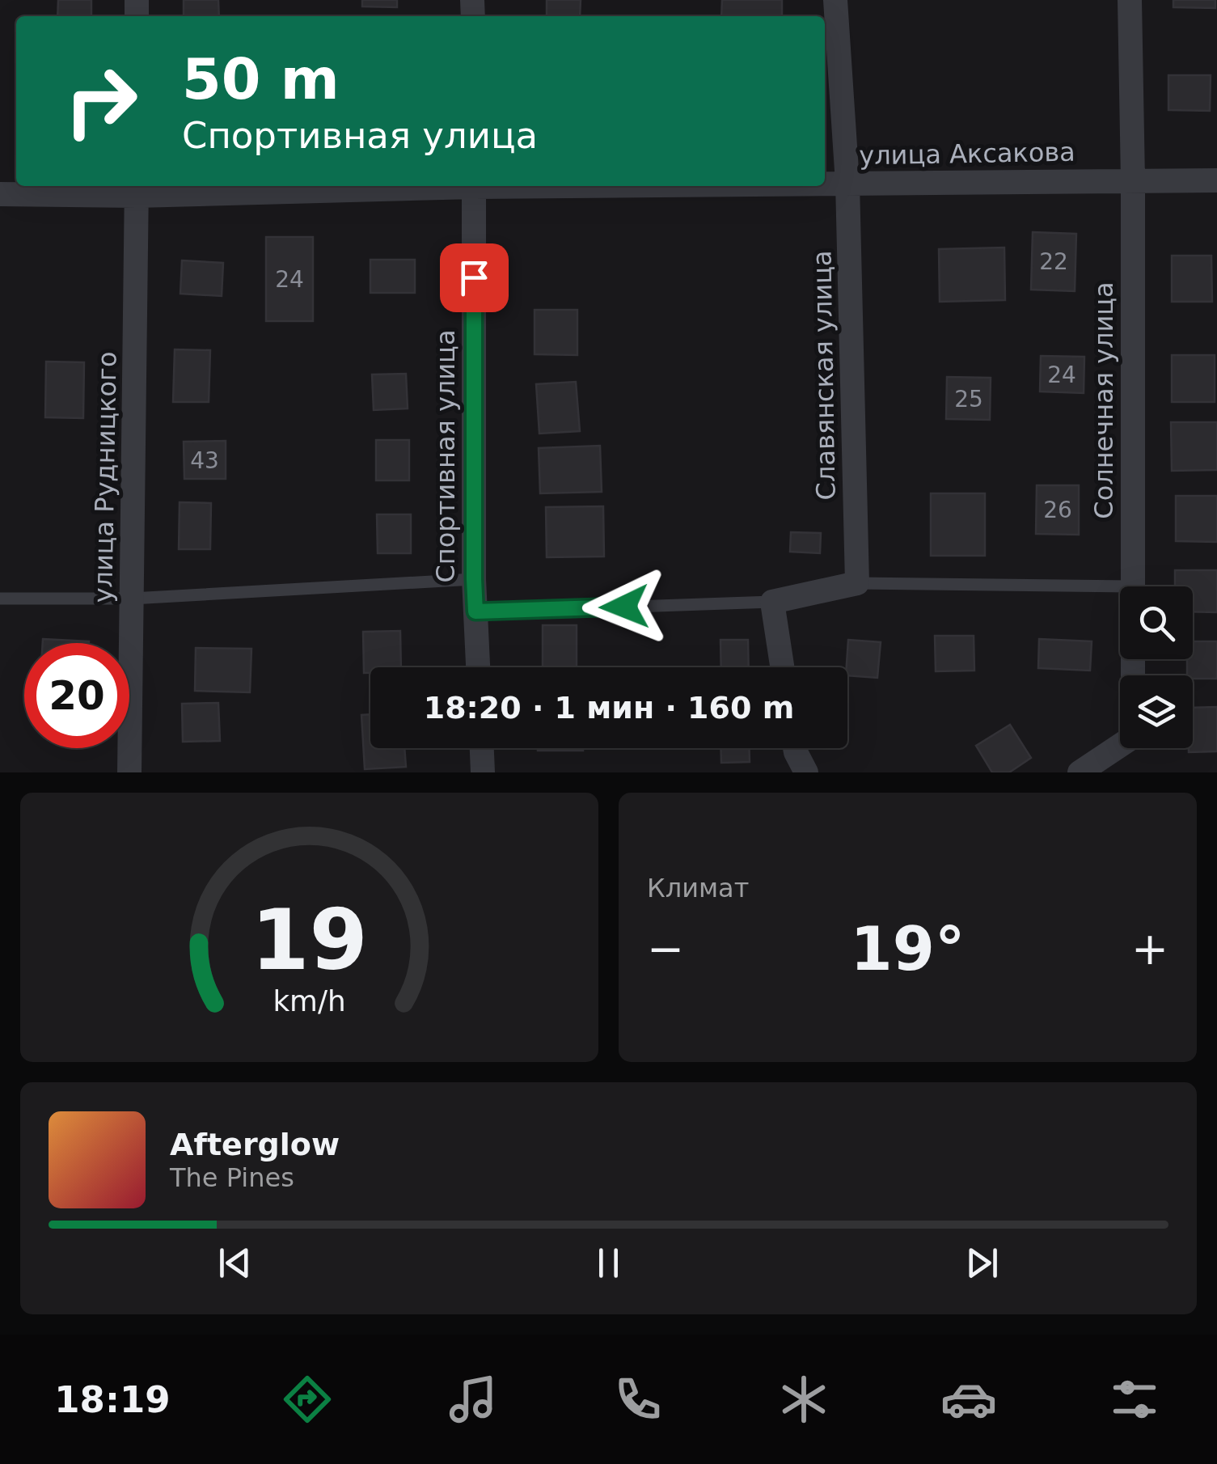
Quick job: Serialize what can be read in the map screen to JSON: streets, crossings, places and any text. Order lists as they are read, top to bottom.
{
  "streets": {
    "street": [
      "улица Аксакова",
      "Славянская улица",
      "Солнечная улица",
      "Спортивная улица",
      "улица Рудницкого"
    ]
  },
  "crossings": [
    ["улица Аксакова", "Славянская улица"],
    ["улица Аксакова", "Солнечная улица"],
    ["улица Аксакова", "улица Рудницкого"]
  ],
  "house_numbers": [
    "22",
    "24",
    "24",
    "25",
    "43",
    "26"
  ],
  "page": {
    "turn": ["50 m", "Спортивная улица"],
    "limit": "20",
    "trip": "18:20 · 1 мин · 160 m",
    "tile": "Климат",
    "heat": ["−", "19°", "+"],
    "song": ["Afterglow", "The Pines"],
    "tabs": "18:19",
    "gauge": ["19", "km/h"]
  }
}
